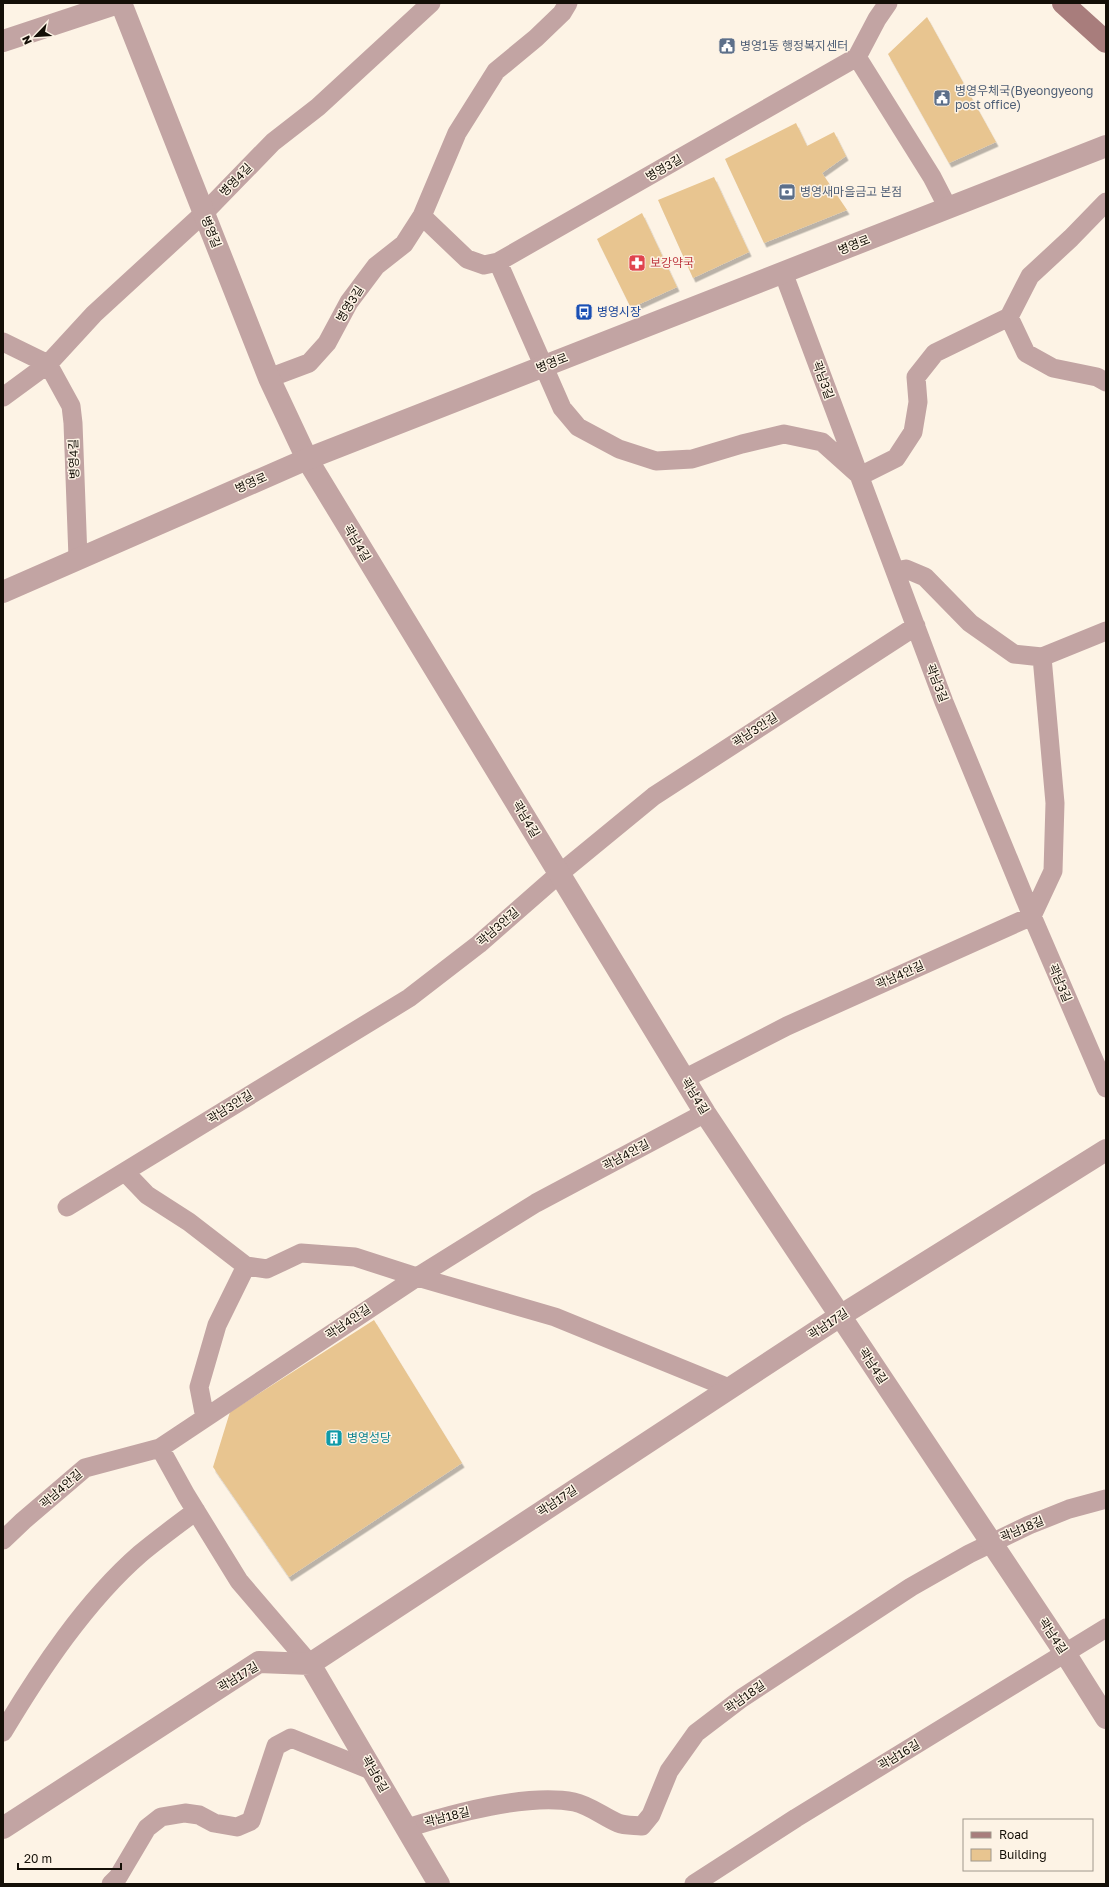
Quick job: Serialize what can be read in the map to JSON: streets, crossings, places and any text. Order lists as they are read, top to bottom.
{
  "streets": {
    "street": [
      "병영길",
      "병영로",
      "곽남4길",
      "곽남17길",
      "곽남6길"
    ],
    "lane": [
      "병영3길",
      "병영4길",
      "곽남3길",
      "곽남3안길",
      "곽남4안길",
      "곽남18길",
      "곽남16길"
    ]
  },
  "crossings": [
    ["병영3길", "병영길"],
    ["병영4길", "병영길"],
    ["병영4길", "병영로"],
    ["병영길", "병영로"],
    ["병영길", "곽남4길"],
    ["병영로", "곽남3길"],
    ["병영로", "곽남4길"],
    ["곽남3길", "곽남3안길"],
    ["곽남3길", "곽남4안길"],
    ["곽남4길", "곽남3안길"],
    ["곽남4길", "곽남4안길"],
    ["곽남4길", "곽남17길"],
    ["곽남4길", "곽남18길"],
    ["곽남4길", "곽남16길"],
    ["곽남17길", "곽남6길"],
    ["곽남18길", "곽남6길"]
  ],
  "places": {
    "public building": ["병영1동 행정복지센터", "병영우체국(Byeongyeong post office)"],
    "bank": ["병영새마을금고 본점"],
    "pharmacy": ["보강약국"],
    "bus stop": ["병영시장"],
    "building": ["병영성당"]
  },
  "legend": ["Road", "Building"],
  "scale_bar": "20 m",
  "north": "bottom left"
}
